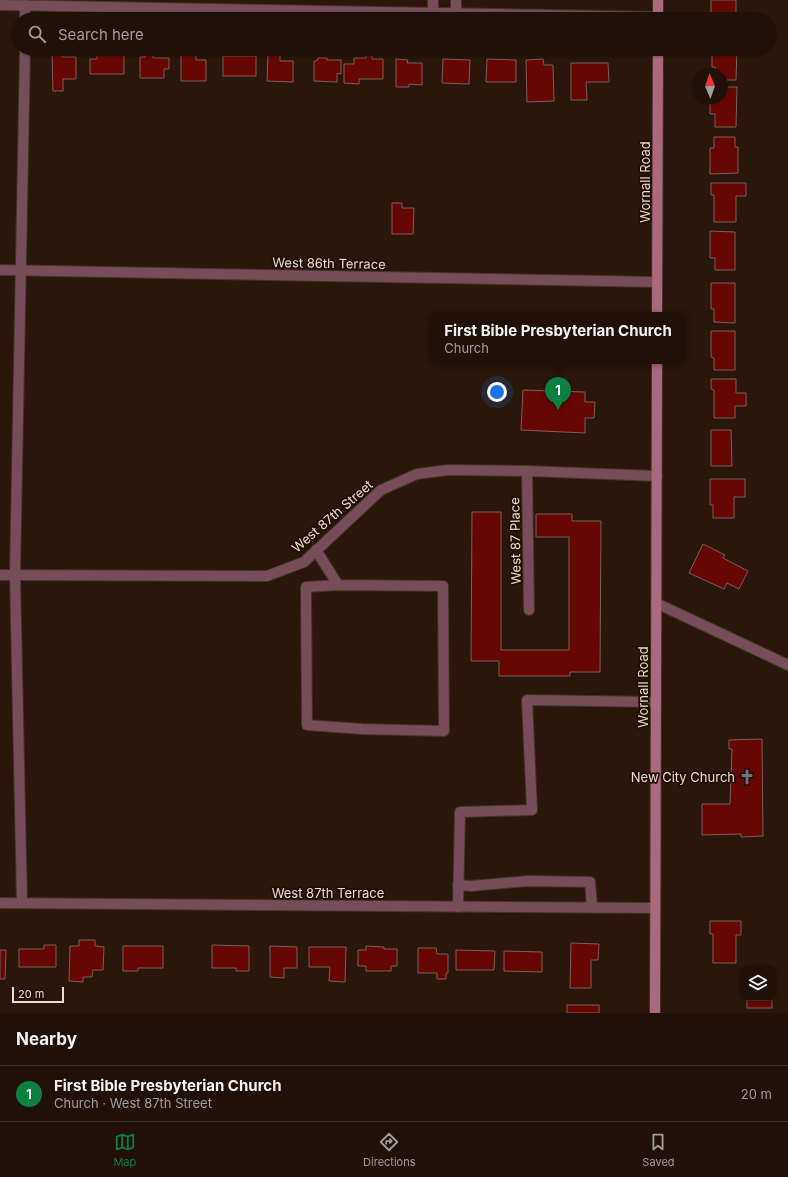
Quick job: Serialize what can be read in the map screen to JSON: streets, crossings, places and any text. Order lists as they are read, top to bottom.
{
  "streets": {
    "main road": ["Wornall Road"],
    "street": [
      "West 86th Terrace",
      "West 87th Street",
      "West 87 Place",
      "West 87th Terrace"
    ]
  },
  "crossings": [
    ["Wornall Road", "West 86th Terrace"],
    ["Wornall Road", "West 87th Street"],
    ["Wornall Road", "West 87th Terrace"],
    ["West 87th Street", "West 87 Place"]
  ],
  "places": {
    "church": ["New City Church"]
  },
  "scale_bar": "20 m",
  "north": "top",
  "page": {
    "search": "Search here",
    "popup": ["First Bible Presbyterian Church", "Church"],
    "pins": "1",
    "scale": "20 m",
    "heading": "Nearby",
    "list": [
      {
        "mark": "1",
        "name": "First Bible Presbyterian Church",
        "note": "Church · West 87th Street",
        "value": "20 m"
      }
    ],
    "nav": ["Map", "Directions", "Saved"]
  }
}
